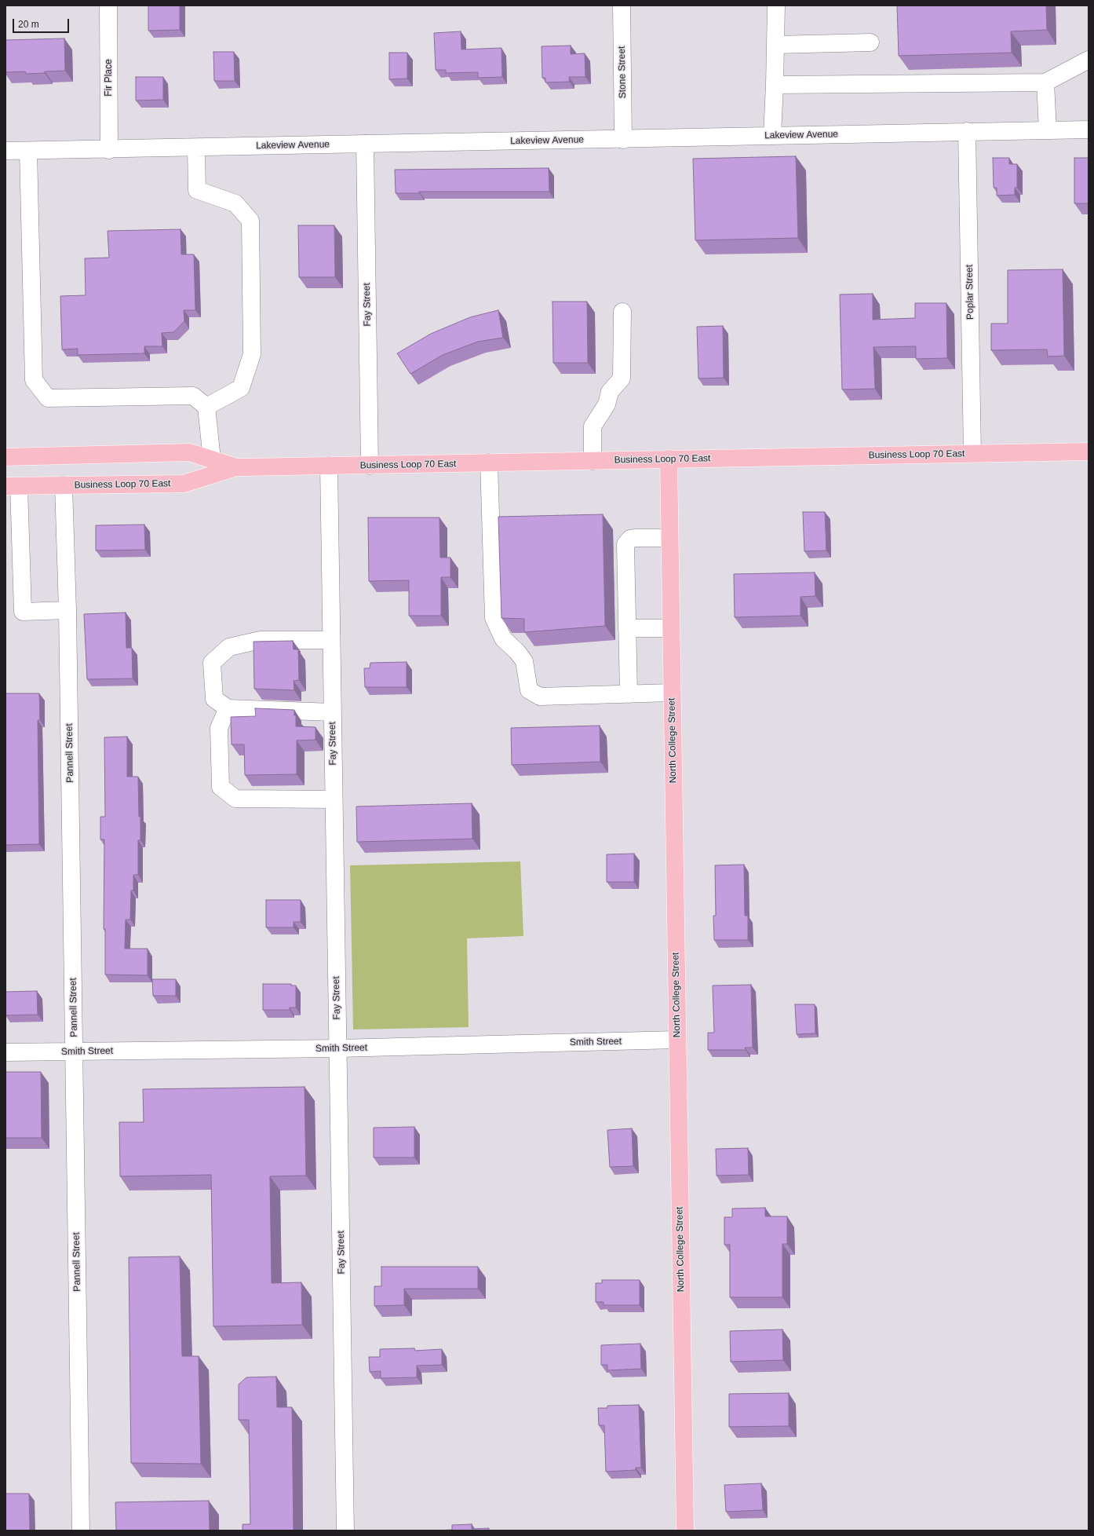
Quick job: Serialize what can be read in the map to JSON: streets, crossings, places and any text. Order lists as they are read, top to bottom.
{
  "streets": {
    "main road": ["Business Loop 70 East", "North College Street"],
    "street": [
      "Stone Street",
      "Fir Place",
      "Lakeview Avenue",
      "Poplar Street",
      "Fay Street",
      "Pannell Street",
      "Smith Street"
    ]
  },
  "crossings": [
    ["Stone Street", "Lakeview Avenue"],
    ["Fir Place", "Lakeview Avenue"],
    ["Lakeview Avenue", "Poplar Street"],
    ["Lakeview Avenue", "Fay Street"],
    ["Poplar Street", "Business Loop 70 East"],
    ["Fay Street", "Business Loop 70 East"],
    ["Fay Street", "Smith Street"],
    ["Business Loop 70 East", "North College Street"],
    ["Business Loop 70 East", "Pannell Street"],
    ["North College Street", "Smith Street"],
    ["Pannell Street", "Smith Street"]
  ],
  "scale_bar": "20 m"
}
